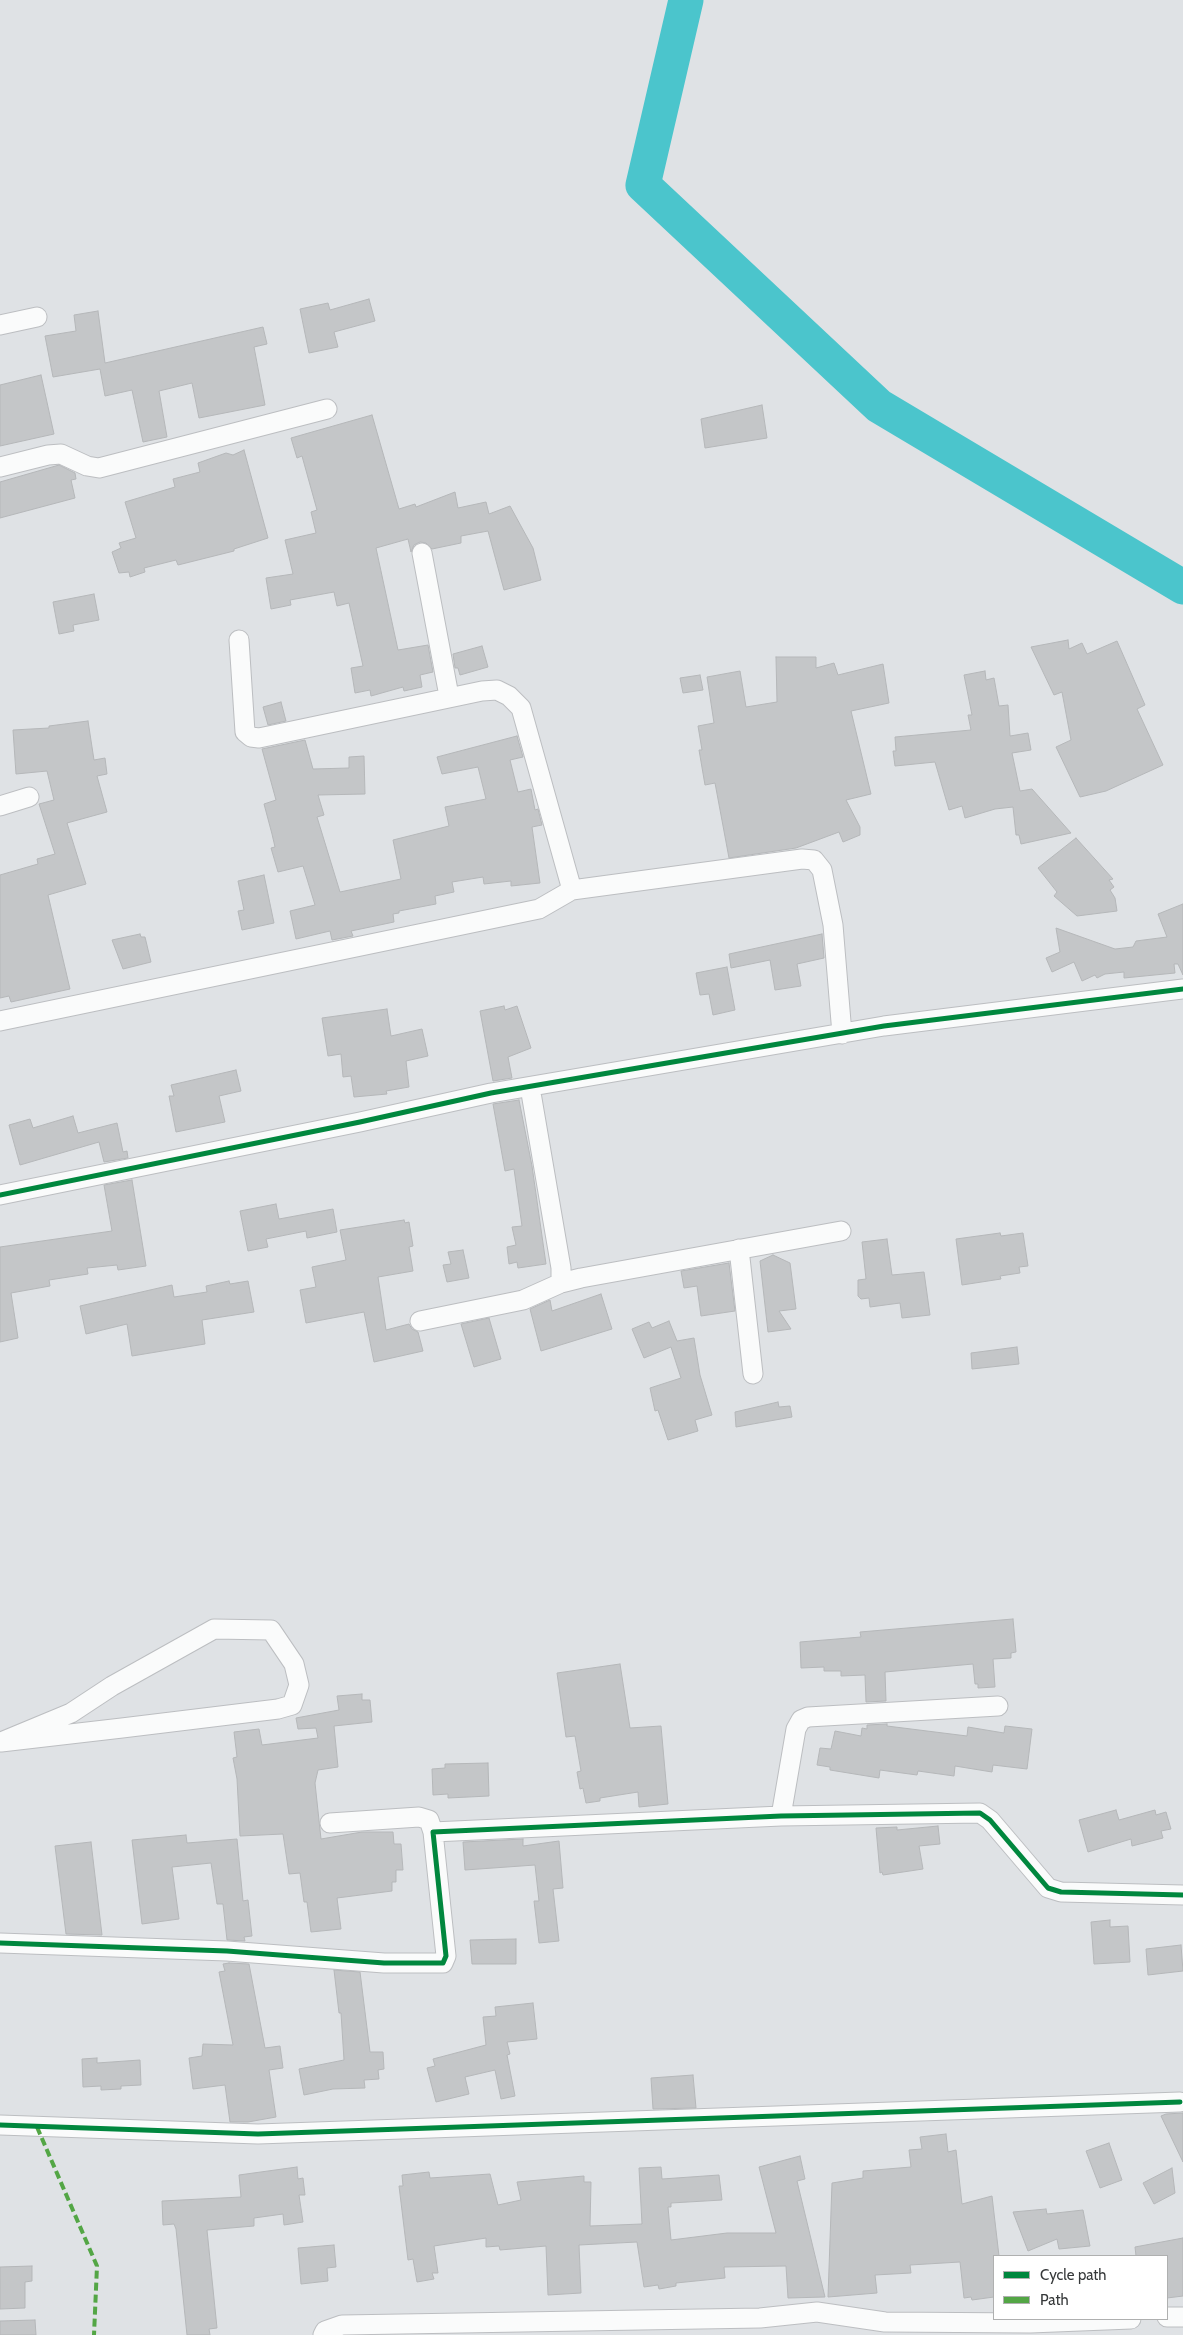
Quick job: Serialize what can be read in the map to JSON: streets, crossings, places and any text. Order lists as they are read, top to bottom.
{
  "legend": ["Cycle path", "Path"]
}
